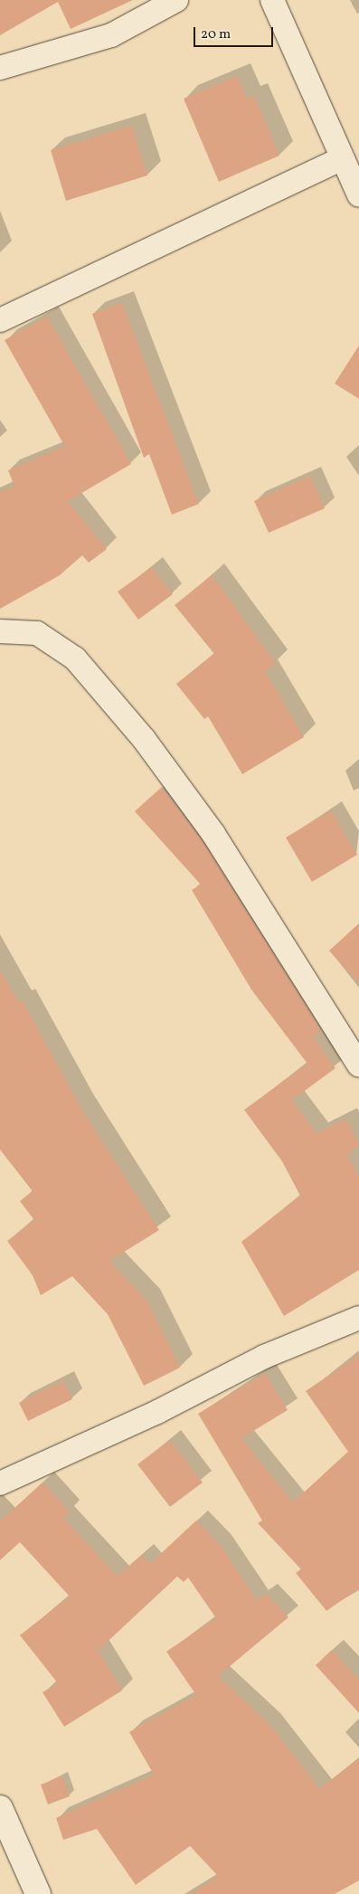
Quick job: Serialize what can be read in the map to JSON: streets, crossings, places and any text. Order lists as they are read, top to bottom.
{
  "scale_bar": "20 m"
}
